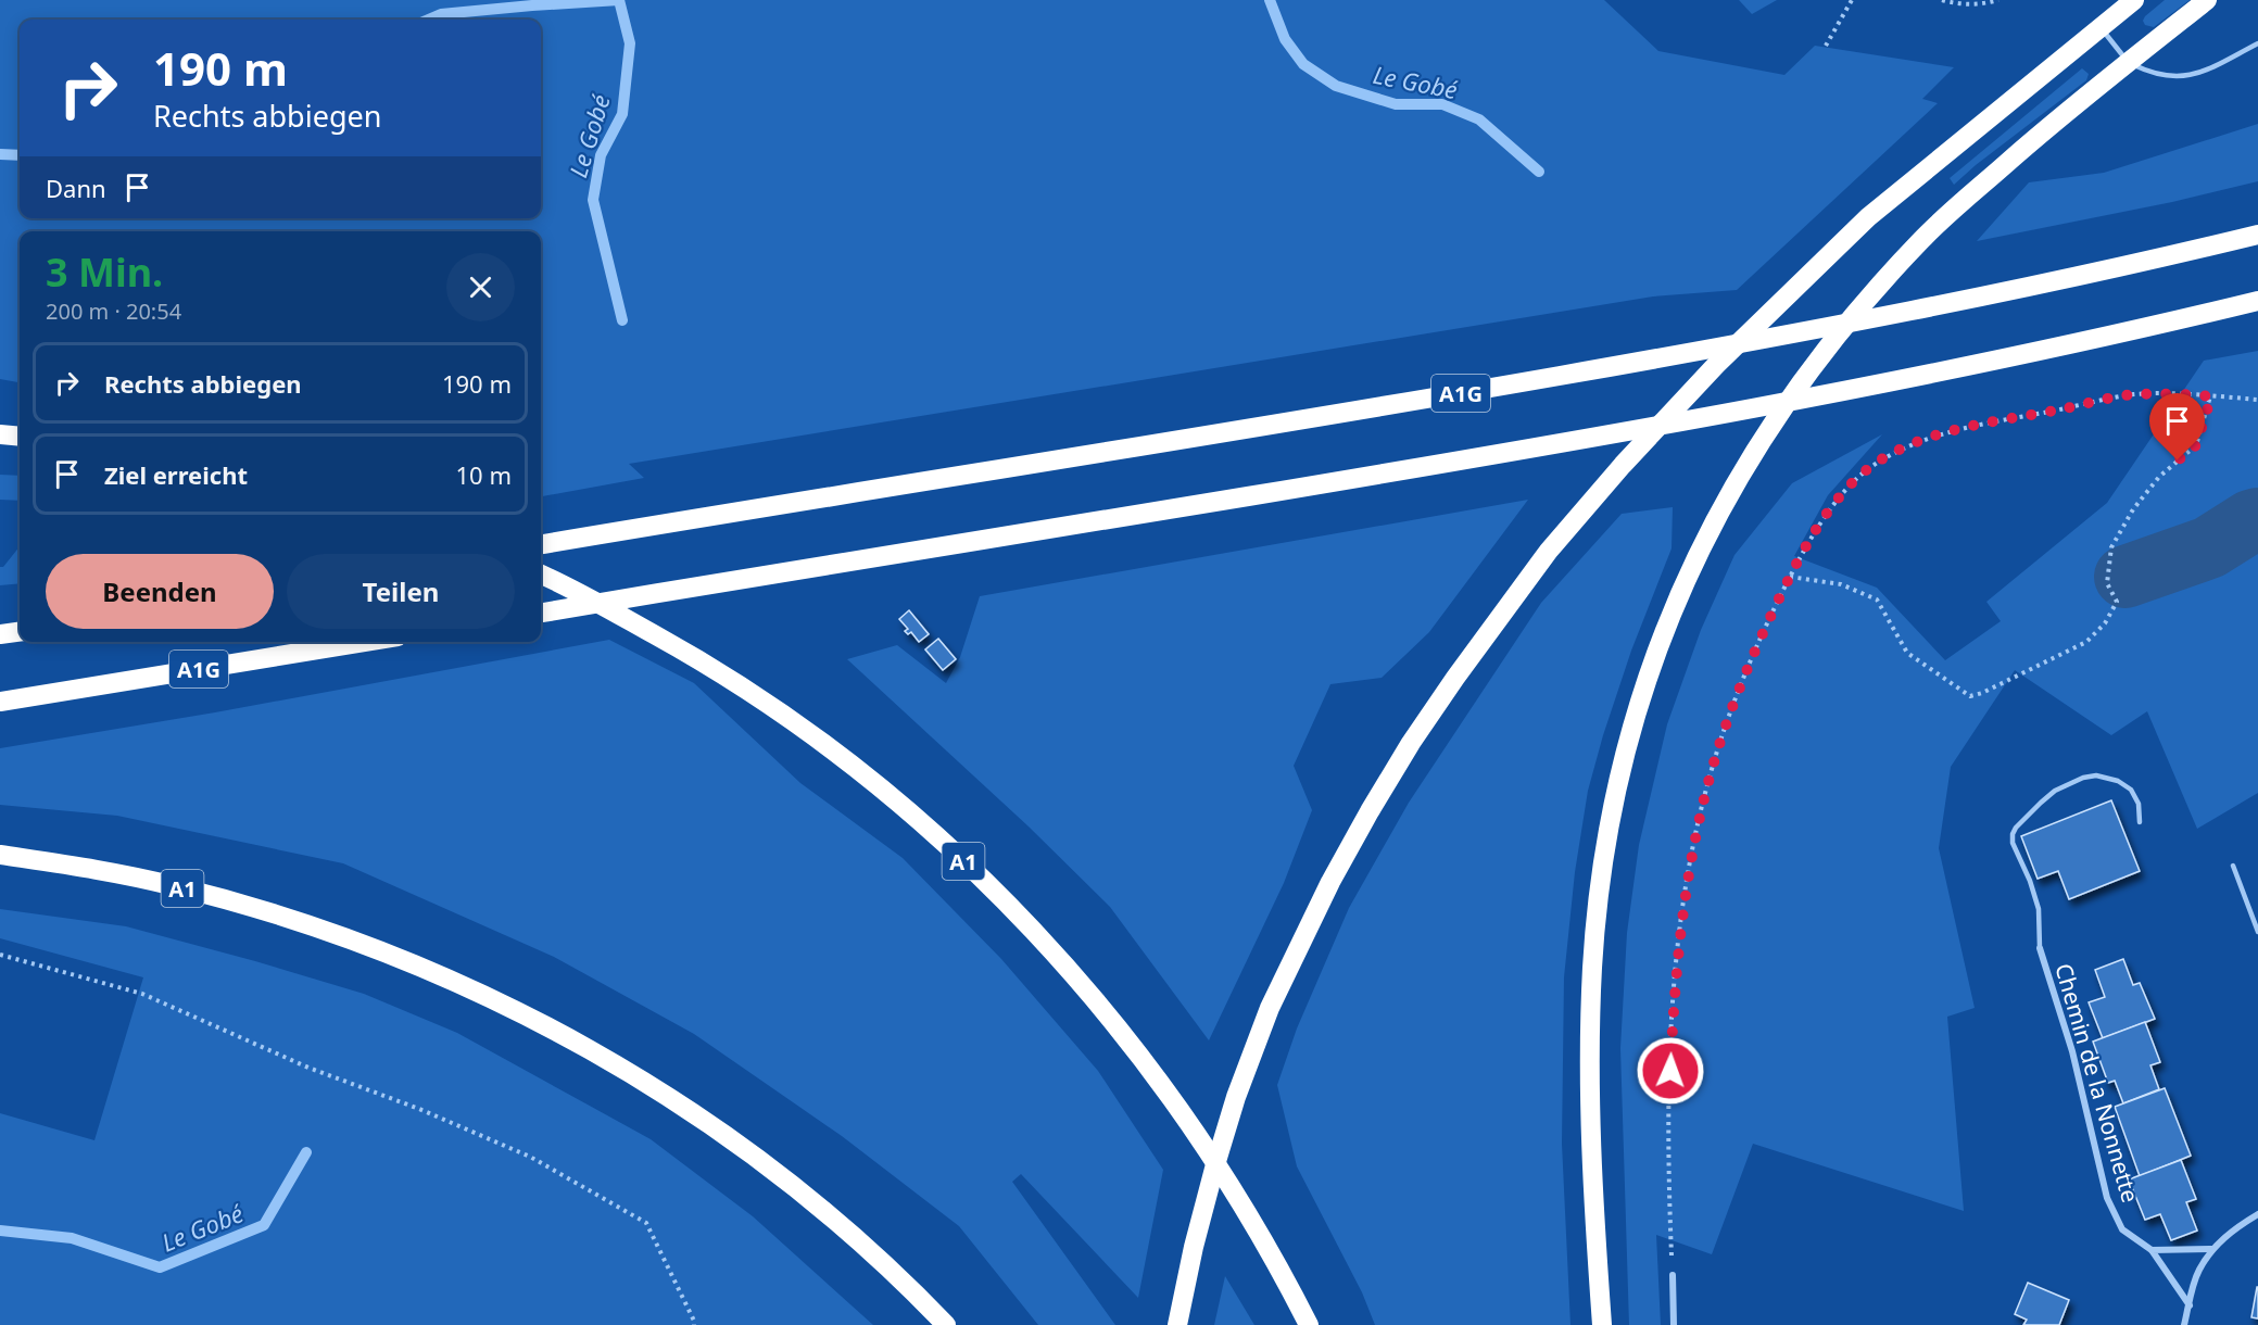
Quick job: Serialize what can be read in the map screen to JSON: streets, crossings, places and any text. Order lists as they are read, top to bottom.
{
  "streets": {
    "highway": ["A1G", "A1"],
    "street": ["Chemin de la Nonnette"]
  },
  "water": ["Le Gobé"],
  "page": {
    "turn": ["190 m", "Rechts abbiegen"],
    "then": "Dann",
    "heading": ["3 Min.", "200 m · 20:54"],
    "list": [
      {
        "name": "Rechts abbiegen",
        "value": "190 m"
      },
      {
        "name": "Ziel erreicht",
        "value": "10 m"
      }
    ],
    "buttons": ["Beenden", "Teilen"]
  }
}
